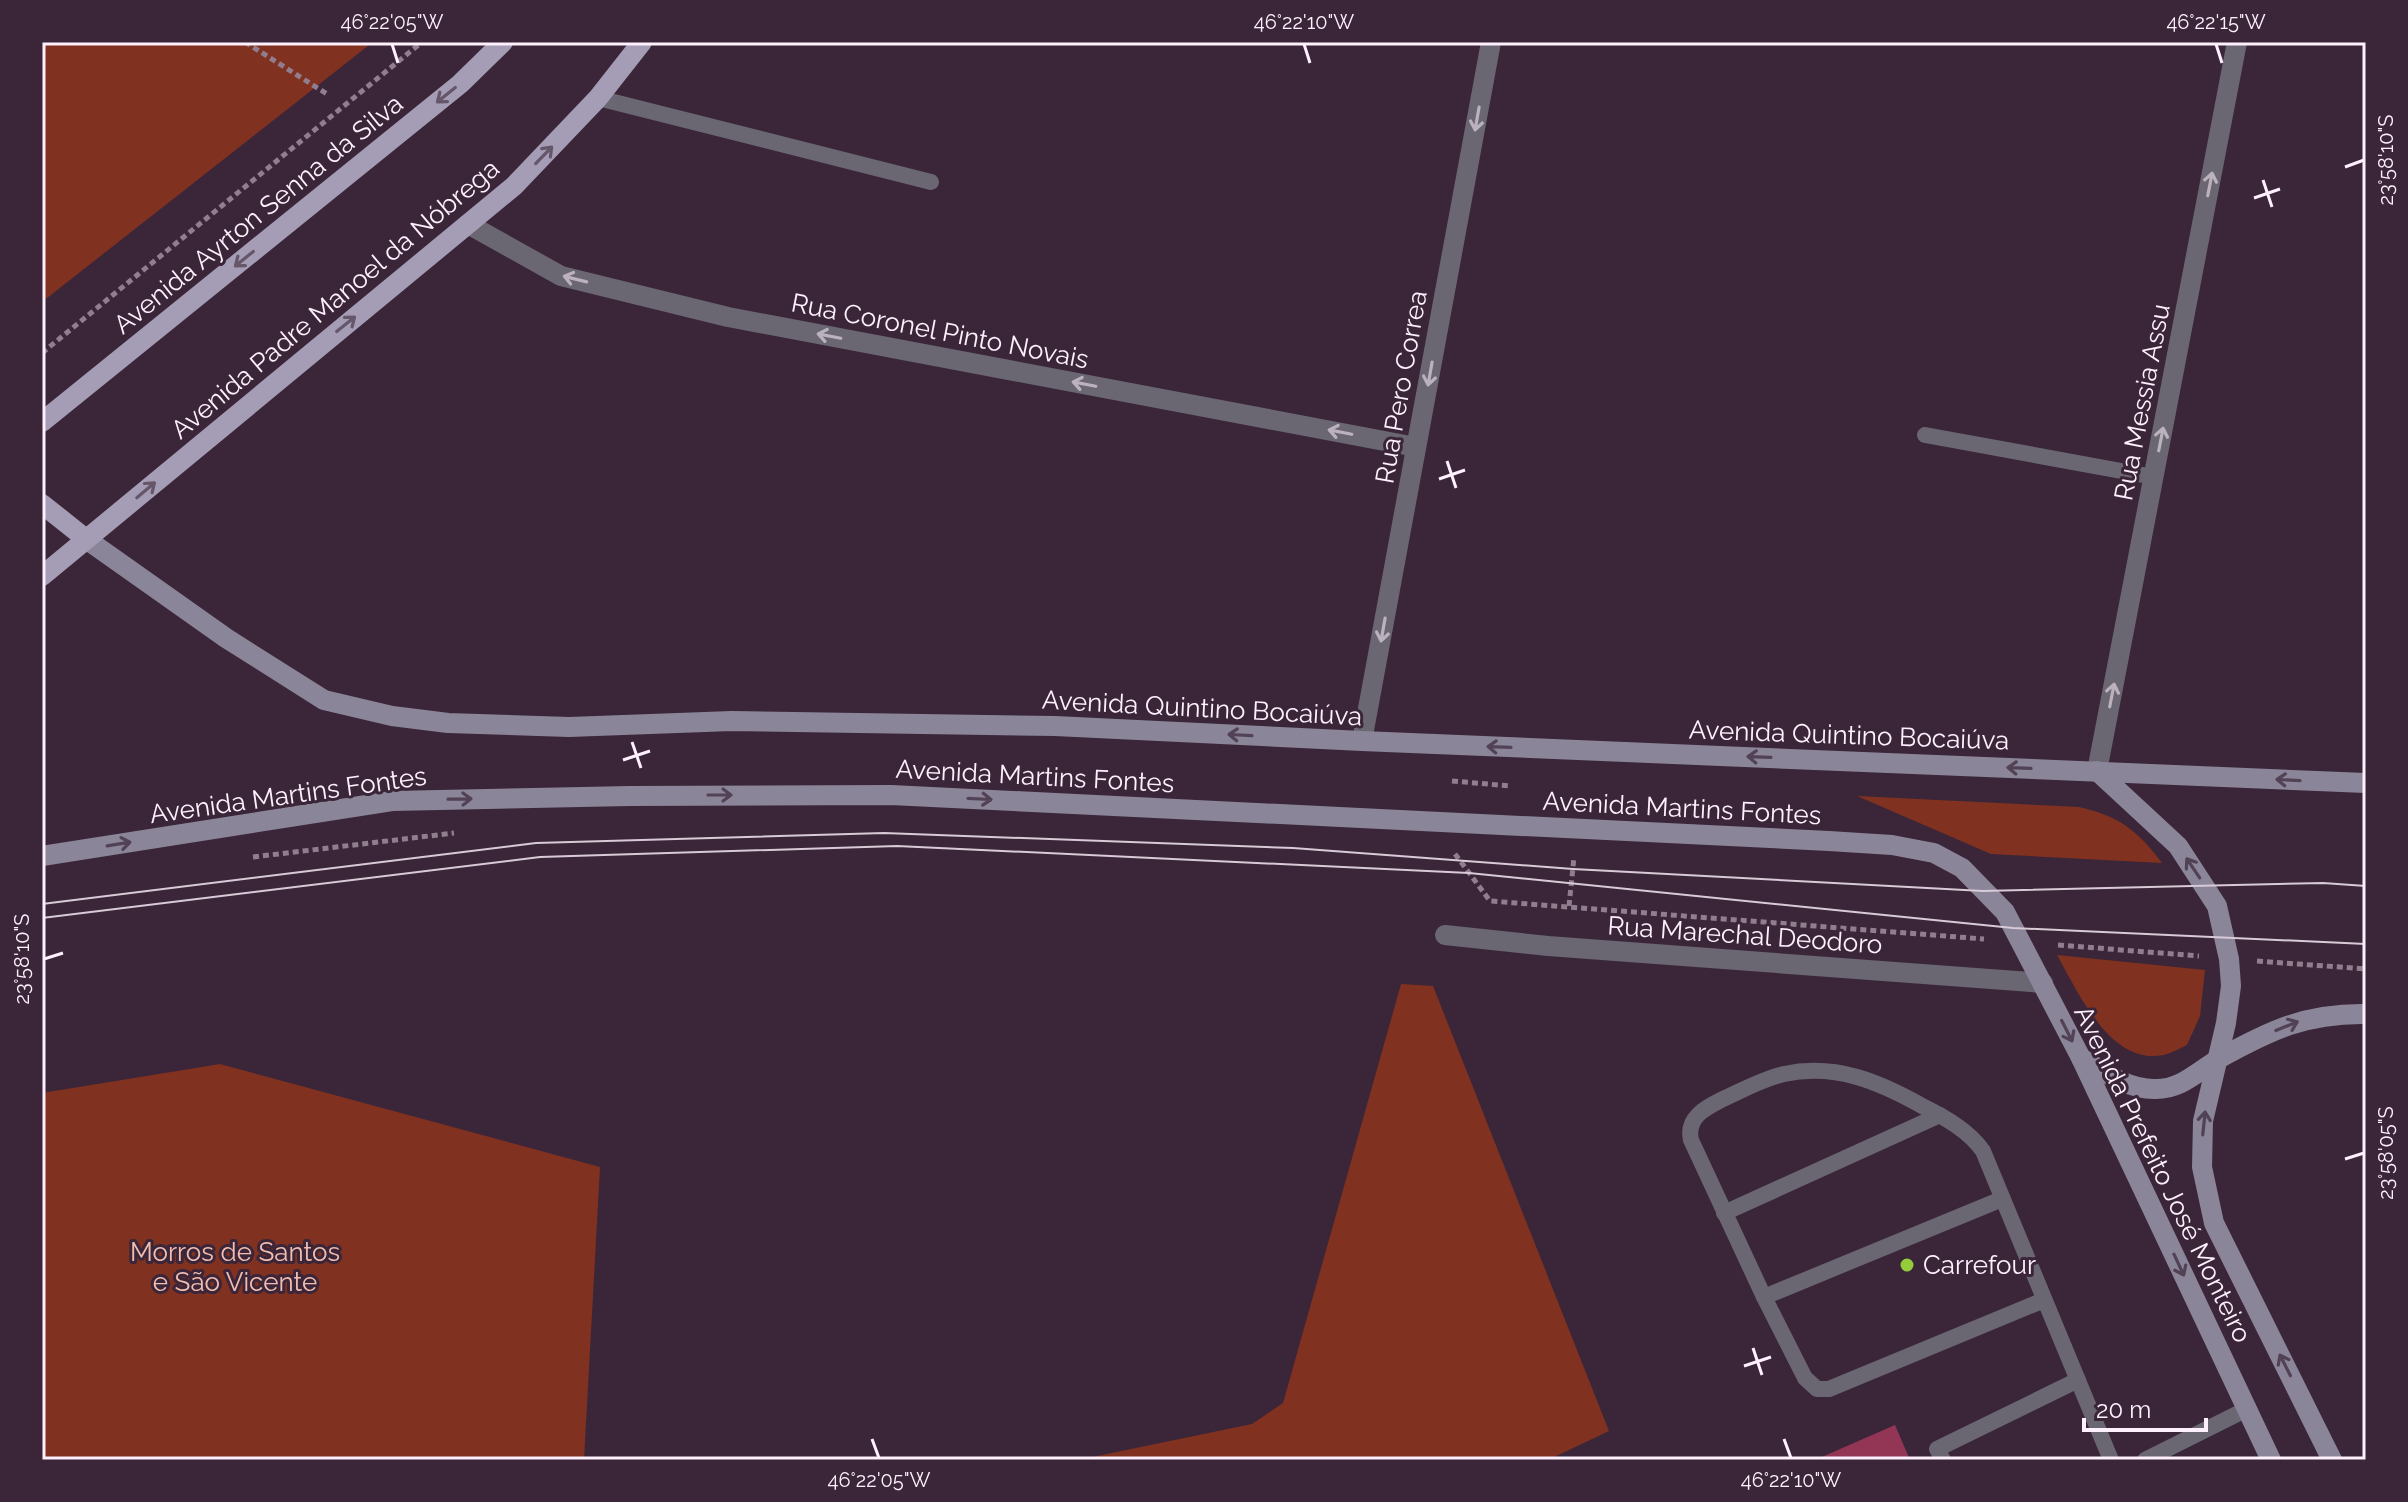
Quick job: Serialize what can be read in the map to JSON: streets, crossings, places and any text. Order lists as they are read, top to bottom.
{
  "streets": {
    "main road": [
      "Avenida Ayrton Senna da Silva",
      "Avenida Padre Manoel da Nóbrega",
      "Avenida Quintino Bocaiúva",
      "Avenida Martins Fontes",
      "Avenida Prefeito José Monteiro"
    ],
    "street": [
      "Rua Coronel Pinto Novais",
      "Rua Pero Correa",
      "Rua Messia Assu",
      "Rua Marechal Deodoro"
    ]
  },
  "crossings": [
    ["Avenida Padre Manoel da Nóbrega", "Rua Coronel Pinto Novais"],
    ["Avenida Padre Manoel da Nóbrega", "Avenida Quintino Bocaiúva"],
    ["Rua Coronel Pinto Novais", "Rua Pero Correa"],
    ["Rua Pero Correa", "Avenida Quintino Bocaiúva"],
    ["Rua Messia Assu", "Avenida Quintino Bocaiúva"],
    ["Rua Messia Assu", "Avenida Prefeito José Monteiro"],
    ["Avenida Quintino Bocaiúva", "Avenida Prefeito José Monteiro"],
    ["Avenida Martins Fontes", "Avenida Prefeito José Monteiro"],
    ["Rua Marechal Deodoro", "Avenida Prefeito José Monteiro"]
  ],
  "one_way": [
    "Avenida Ayrton Senna da Silva",
    "Avenida Padre Manoel da Nóbrega",
    "Rua Coronel Pinto Novais",
    "Rua Pero Correa",
    "Rua Messia Assu",
    "Avenida Quintino Bocaiúva",
    "Avenida Martins Fontes"
  ],
  "parks": ["Morros de Santos e São Vicente"],
  "places": ["Carrefour"],
  "scale_bar": "20 m",
  "coordinates": [
    "46°22'05\"W",
    "46°22'10\"W",
    "46°22'15\"W",
    "23°58'10\"S",
    "23°58'05\"S"
  ]
}
